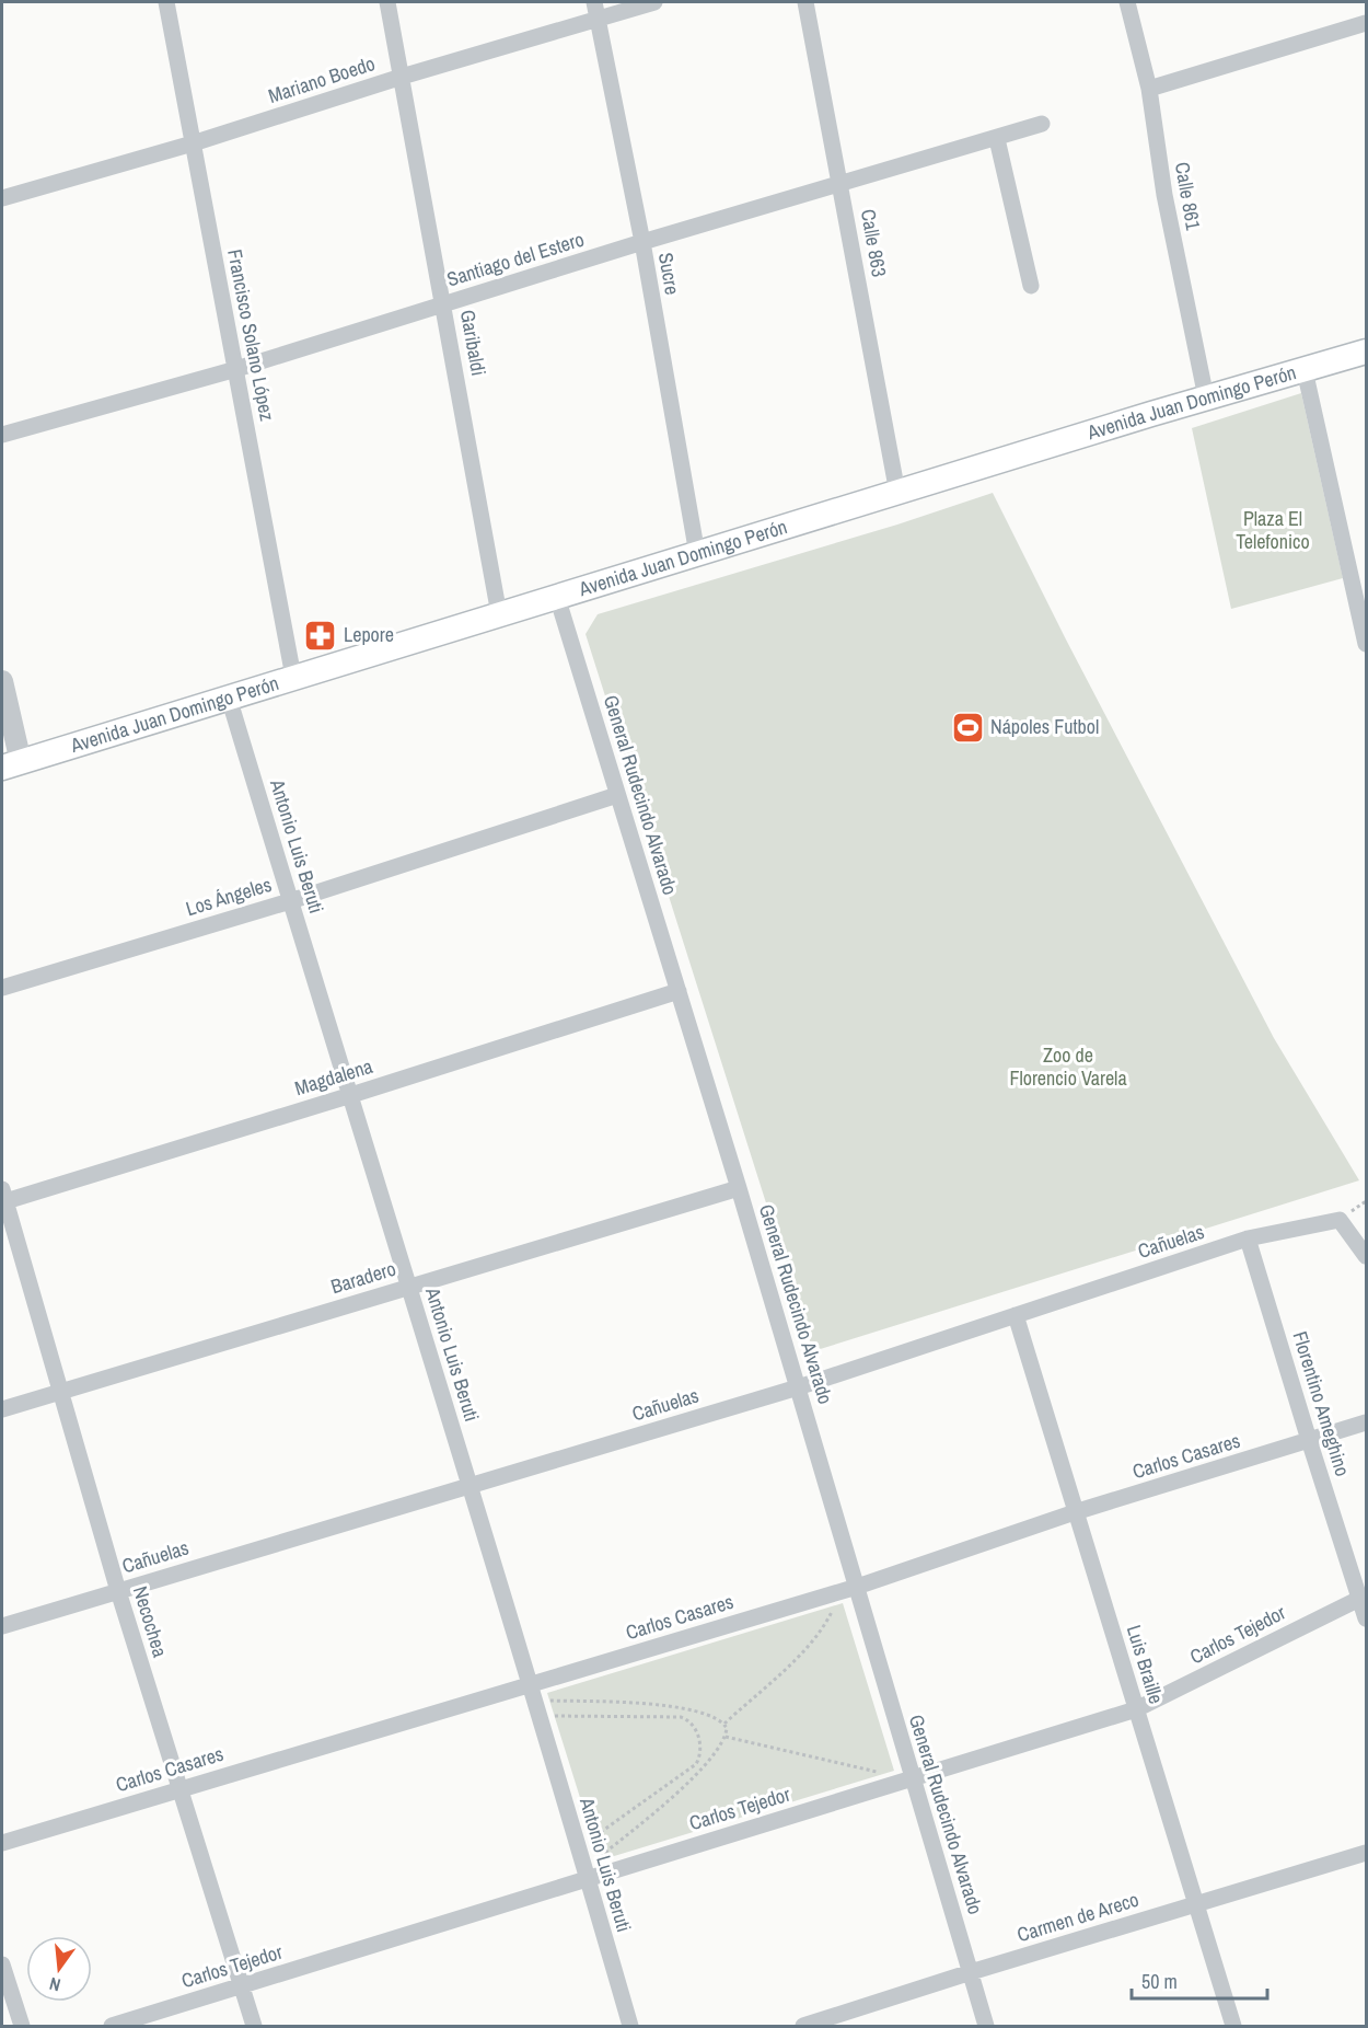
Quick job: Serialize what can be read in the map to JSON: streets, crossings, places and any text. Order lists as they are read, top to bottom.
{
  "streets": {
    "main road": ["Avenida Juan Domingo Perón"],
    "street": [
      "Mariano Boedo",
      "Calle 861",
      "Calle 863",
      "Santiago del Estero",
      "Sucre",
      "Francisco Solano López",
      "Garibaldi",
      "General Rudecindo Alvarado",
      "Antonio Luis Beruti",
      "Los Ángeles",
      "Magdalena",
      "Cañuelas",
      "Baradero",
      "Florentino Ameghino",
      "Carlos Casares",
      "Necochea",
      "Carlos Tejedor",
      "Luis Braille",
      "Carmen de Areco"
    ]
  },
  "crossings": [
    ["Mariano Boedo", "Sucre"],
    ["Mariano Boedo", "Francisco Solano López"],
    ["Mariano Boedo", "Garibaldi"],
    ["Calle 861", "Avenida Juan Domingo Perón"],
    ["Calle 863", "Santiago del Estero"],
    ["Calle 863", "Avenida Juan Domingo Perón"],
    ["Santiago del Estero", "Sucre"],
    ["Santiago del Estero", "Francisco Solano López"],
    ["Santiago del Estero", "Garibaldi"],
    ["Sucre", "Avenida Juan Domingo Perón"],
    ["Francisco Solano López", "Avenida Juan Domingo Perón"],
    ["Garibaldi", "Avenida Juan Domingo Perón"],
    ["Avenida Juan Domingo Perón", "General Rudecindo Alvarado"],
    ["Avenida Juan Domingo Perón", "Antonio Luis Beruti"],
    ["General Rudecindo Alvarado", "Los Ángeles"],
    ["General Rudecindo Alvarado", "Magdalena"],
    ["General Rudecindo Alvarado", "Cañuelas"],
    ["General Rudecindo Alvarado", "Baradero"],
    ["General Rudecindo Alvarado", "Carlos Casares"],
    ["General Rudecindo Alvarado", "Carlos Tejedor"],
    ["General Rudecindo Alvarado", "Carmen de Areco"],
    ["Antonio Luis Beruti", "Los Ángeles"],
    ["Antonio Luis Beruti", "Magdalena"],
    ["Antonio Luis Beruti", "Cañuelas"],
    ["Antonio Luis Beruti", "Baradero"],
    ["Antonio Luis Beruti", "Carlos Casares"],
    ["Antonio Luis Beruti", "Carlos Tejedor"],
    ["Magdalena", "Necochea"],
    ["Cañuelas", "Florentino Ameghino"],
    ["Cañuelas", "Necochea"],
    ["Cañuelas", "Luis Braille"],
    ["Baradero", "Necochea"],
    ["Florentino Ameghino", "Carlos Casares"],
    ["Florentino Ameghino", "Carlos Tejedor"],
    ["Carlos Casares", "Necochea"],
    ["Carlos Casares", "Luis Braille"],
    ["Necochea", "Carlos Tejedor"],
    ["Carlos Tejedor", "Luis Braille"],
    ["Luis Braille", "Carmen de Areco"]
  ],
  "parks": ["Plaza El Telefonico", "Zoo de Florencio Varela"],
  "places": {
    "pharmacy": ["Lepore"],
    "sports": ["Nápoles Futbol"]
  },
  "scale_bar": "50 m",
  "north": "bottom"
}
